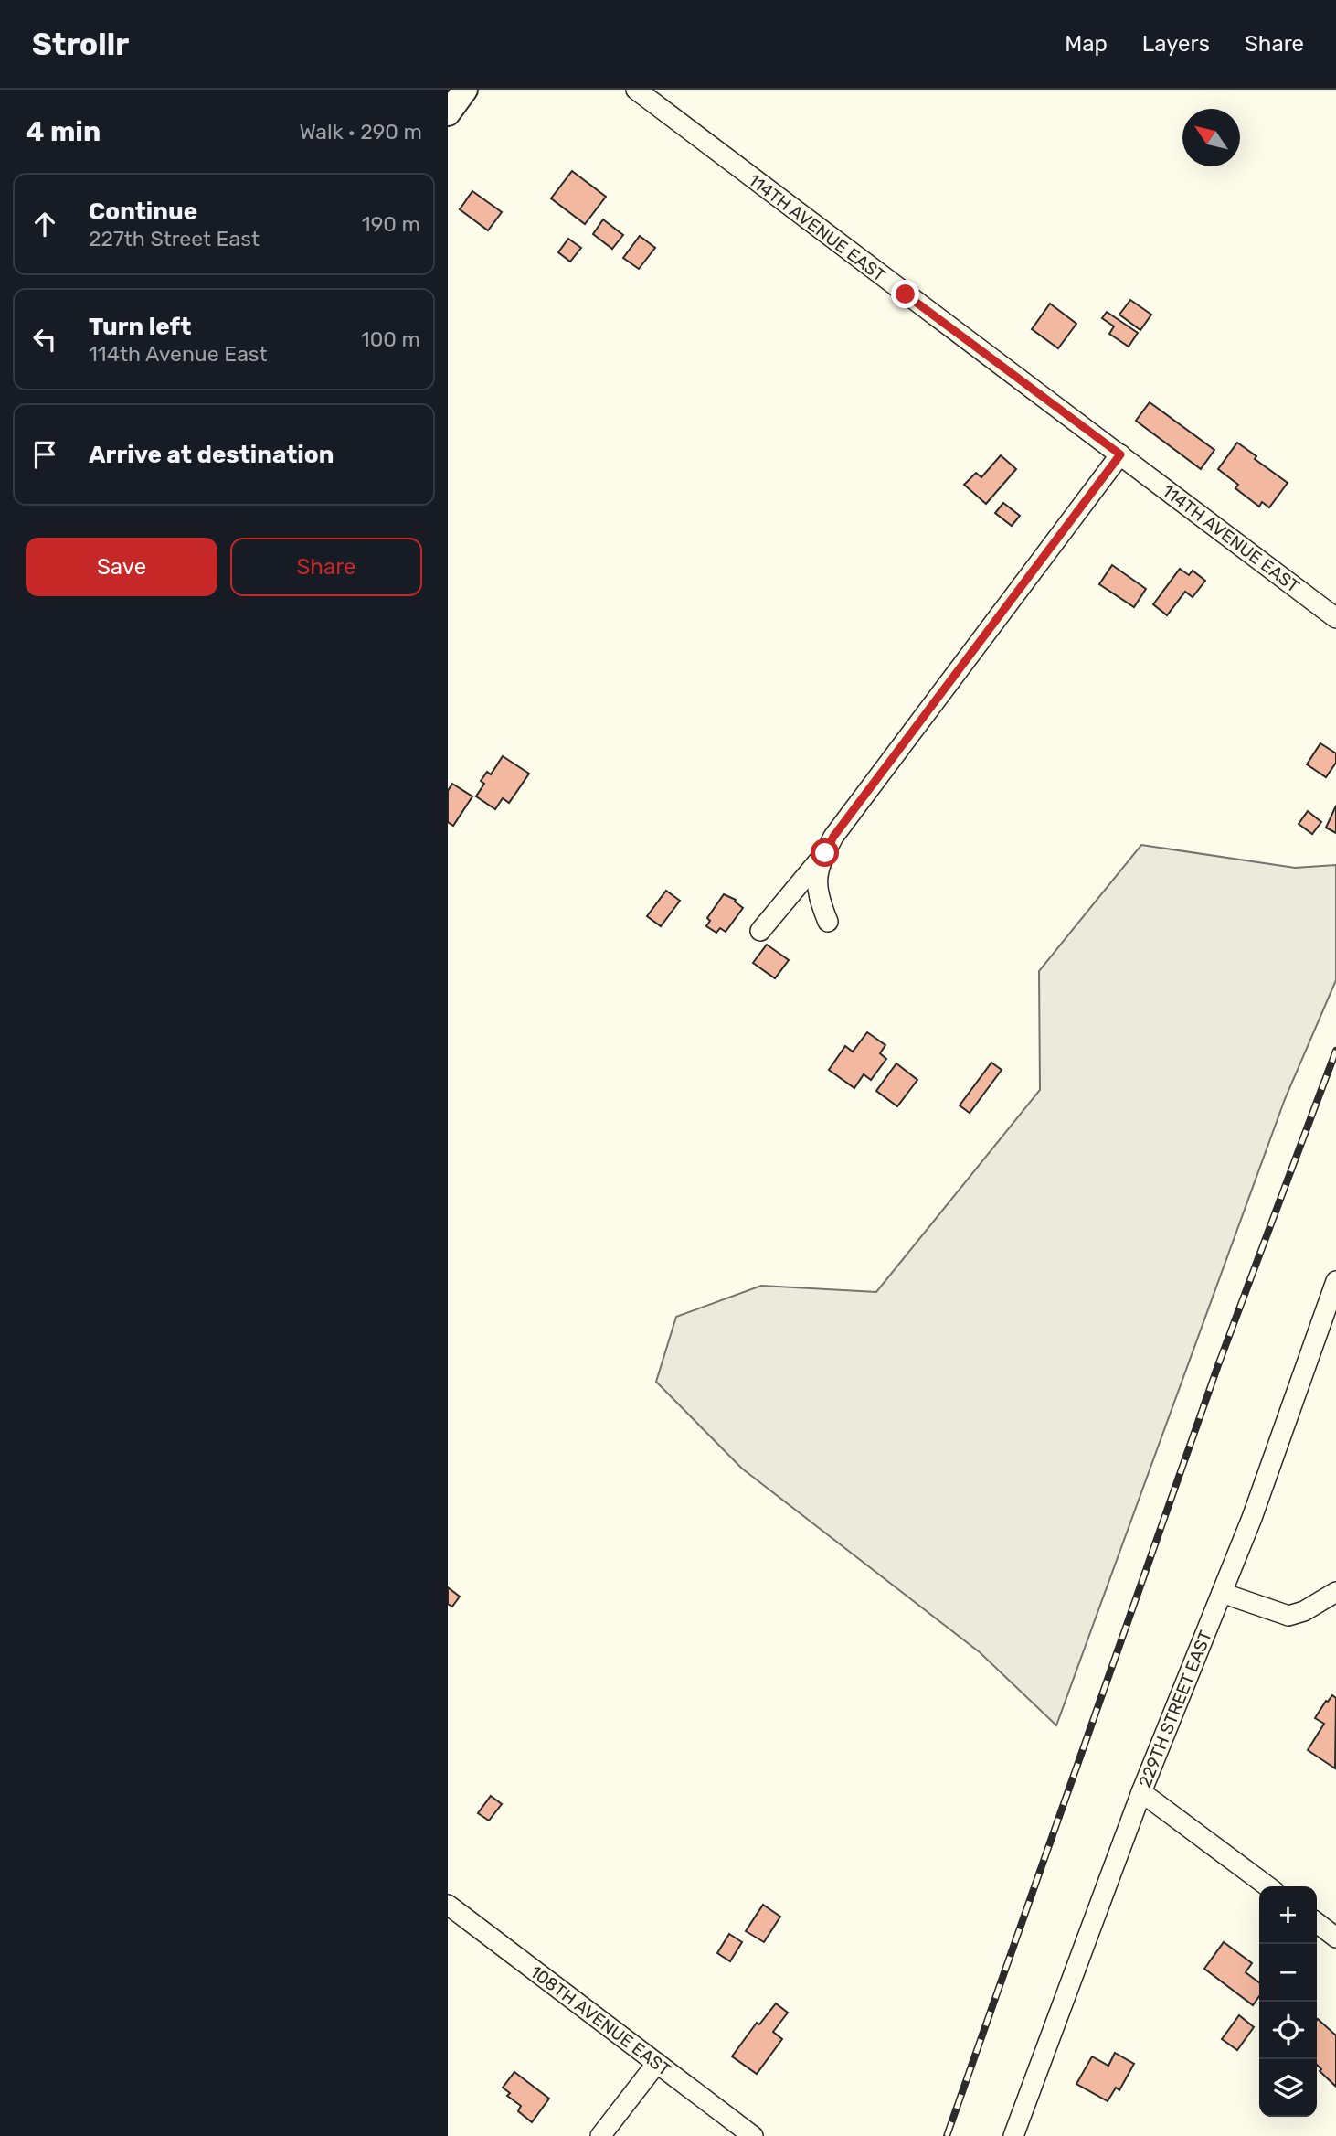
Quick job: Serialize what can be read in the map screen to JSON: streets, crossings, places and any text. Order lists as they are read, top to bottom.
{
  "streets": {
    "street": ["114TH AVENUE EAST", "229TH STREET EAST", "108TH AVENUE EAST"]
  },
  "north": "top left",
  "page": {
    "header": "Strollr",
    "nav": ["Map", "Layers", "Share"],
    "heading": ["4 min", "Walk · 290 m"],
    "list": [
      ["Continue", "227th Street East", "190 m"],
      ["Turn left", "114th Avenue East", "100 m"],
      "Arrive at destination"
    ],
    "buttons": ["Save", "Share"],
    "map_buttons": ["+", "−"]
  }
}
